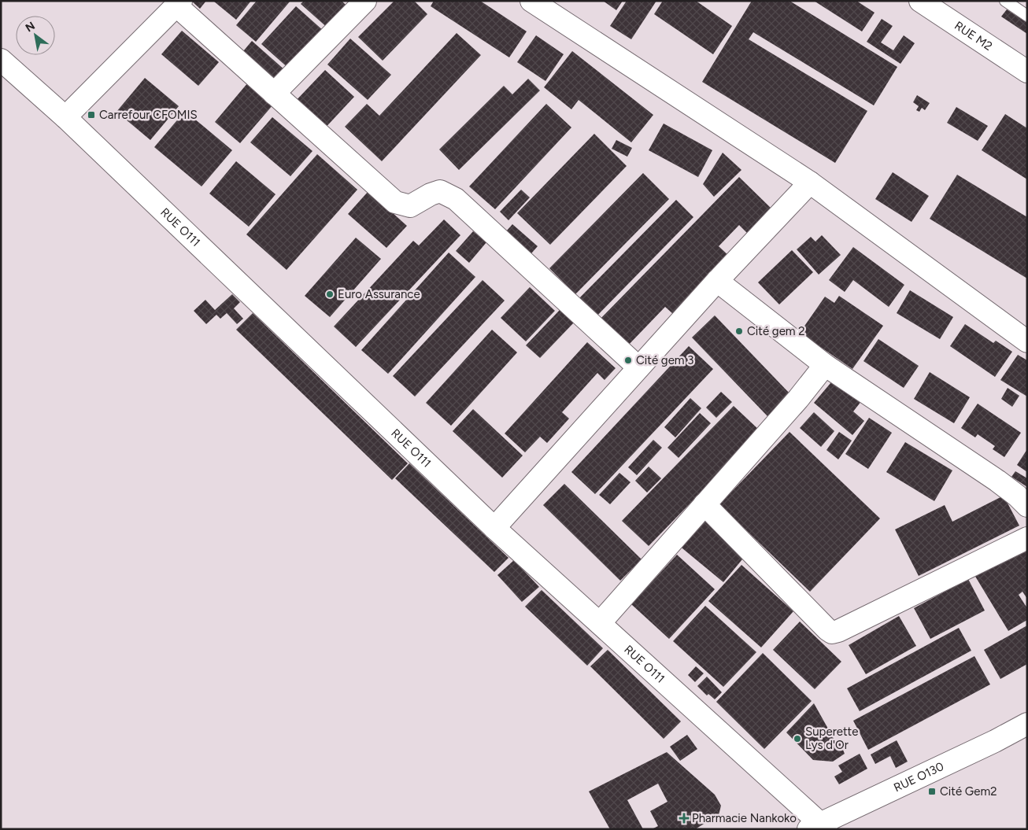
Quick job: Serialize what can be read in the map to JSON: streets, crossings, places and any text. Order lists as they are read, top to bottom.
{
  "streets": {
    "street": ["RUE M2", "RUE O111", "RUE O130"]
  },
  "crossings": [
    ["RUE O111", "RUE O130"]
  ],
  "places": {
    "transit": ["Carrefour CFOMIS", "Cité Gem2"],
    "other": [
      "Euro Assurance",
      "Cité gem 2",
      "Cité gem 3",
      "Superette Lys d'Or"
    ],
    "health": ["Pharmacie Nankoko"]
  },
  "north": "top left"
}
